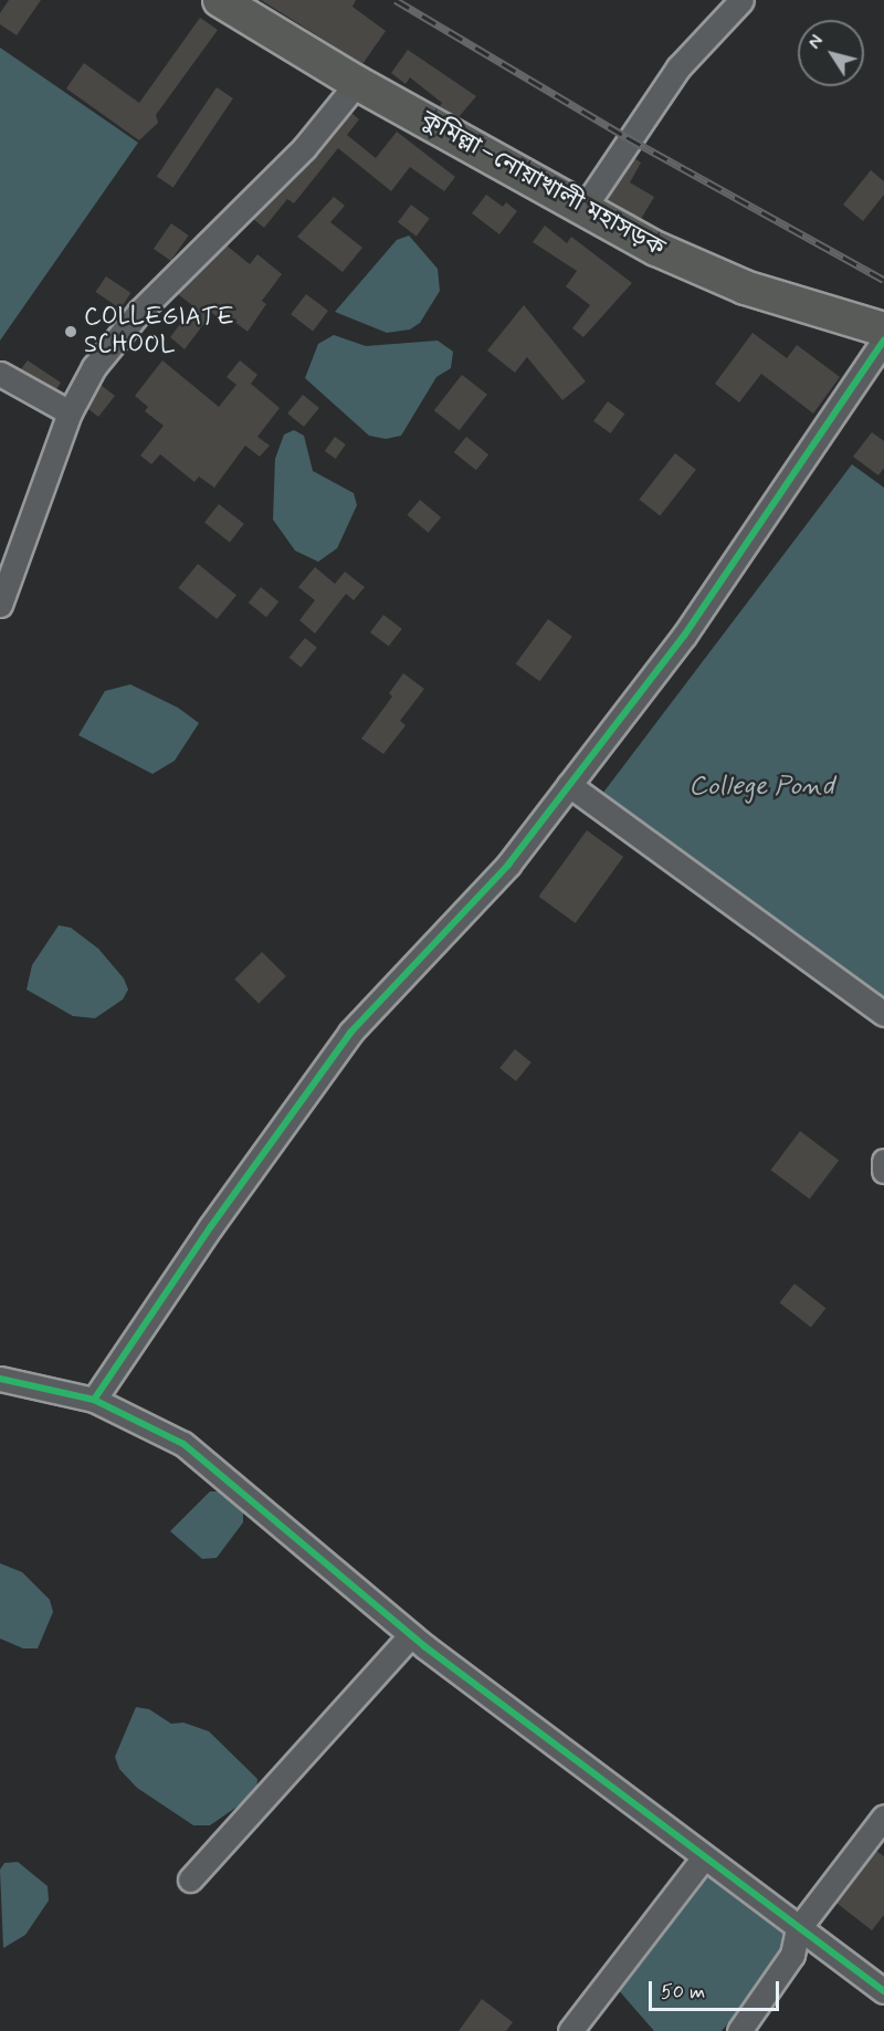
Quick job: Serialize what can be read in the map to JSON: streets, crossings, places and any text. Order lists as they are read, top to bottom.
{
  "streets": {
    "highway": ["কুমিল্লা–নোয়াখালী মহাসড়ক"]
  },
  "water": ["College Pond"],
  "places": ["COLLEGIATE SCHOOL"],
  "scale_bar": "50 m",
  "north": "top left"
}
